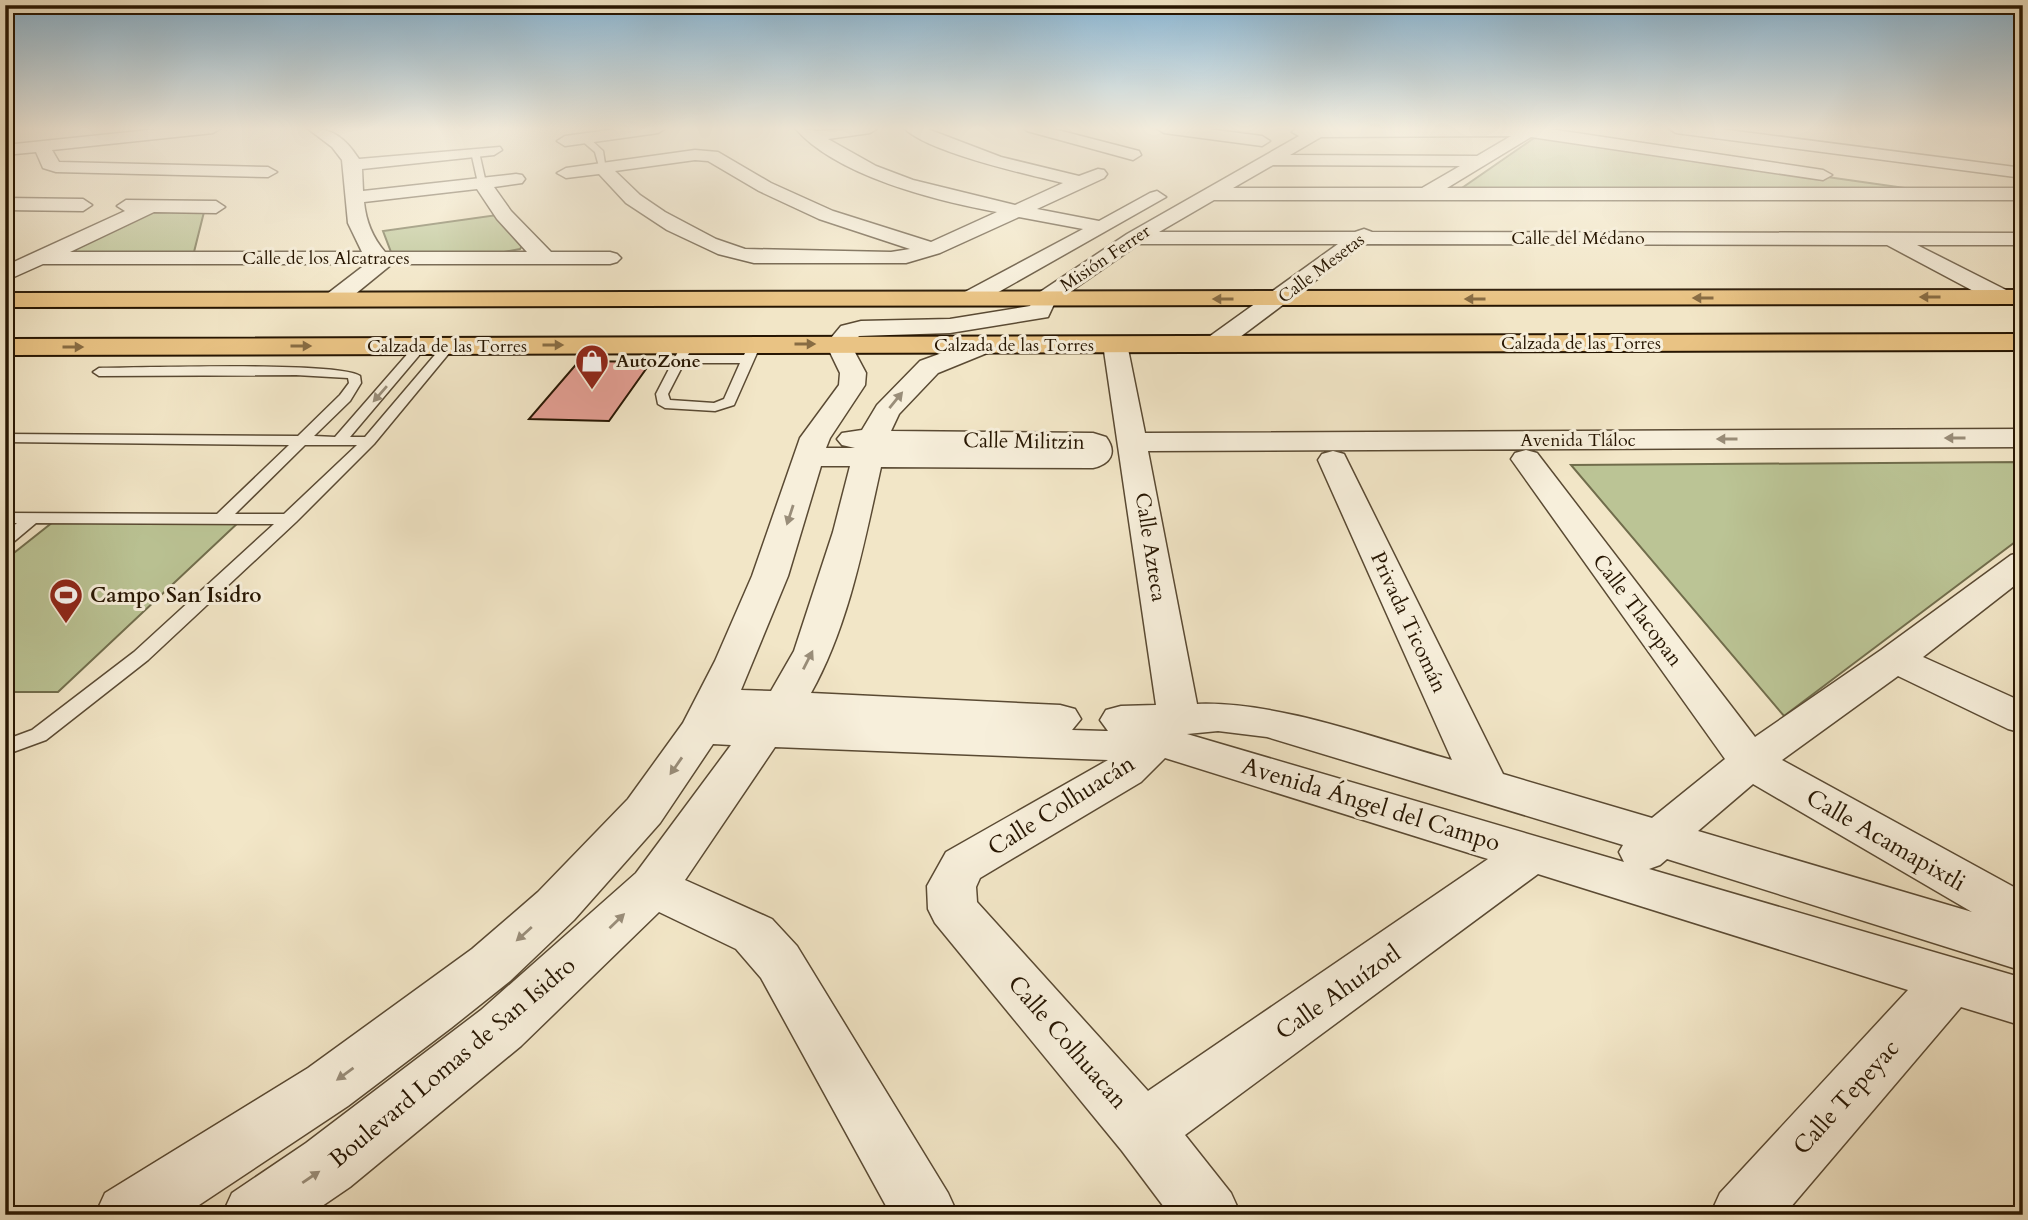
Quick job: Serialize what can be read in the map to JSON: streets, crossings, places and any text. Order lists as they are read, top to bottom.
{
  "streets": {
    "main road": ["Calzada de las Torres"],
    "street": [
      "Calle del Médano",
      "Calle de los Alcatraces",
      "Misión Ferrer",
      "Calle Mesetas",
      "Avenida Tláloc",
      "Calle Militzin",
      "Calle Azteca",
      "Calle Tlacopan",
      "Privada Ticomán",
      "Avenida Ángel del Campo",
      "Calle Colhuacán",
      "Calle Acamapixtli",
      "Calle Ahuízotl",
      "Calle Colhuacan",
      "Boulevard Lomas de San Isidro",
      "Calle Tepeyac"
    ]
  },
  "crossings": [
    ["Calle del Médano", "Misión Ferrer"],
    ["Calle del Médano", "Calle Mesetas"],
    ["Misión Ferrer", "Calzada de las Torres"],
    ["Calle Mesetas", "Calzada de las Torres"],
    ["Calzada de las Torres", "Calle Azteca"],
    ["Calzada de las Torres", "Boulevard Lomas de San Isidro"],
    ["Avenida Tláloc", "Calle Azteca"],
    ["Avenida Tláloc", "Calle Tlacopan"],
    ["Avenida Tláloc", "Privada Ticomán"],
    ["Calle Militzin", "Boulevard Lomas de San Isidro"],
    ["Calle Azteca", "Avenida Ángel del Campo"],
    ["Calle Azteca", "Calle Colhuacán"],
    ["Calle Tlacopan", "Calle Acamapixtli"],
    ["Privada Ticomán", "Avenida Ángel del Campo"],
    ["Avenida Ángel del Campo", "Calle Colhuacán"],
    ["Avenida Ángel del Campo", "Calle Ahuízotl"],
    ["Avenida Ángel del Campo", "Boulevard Lomas de San Isidro"],
    ["Avenida Ángel del Campo", "Calle Tepeyac"],
    ["Calle Colhuacán", "Calle Colhuacan"],
    ["Calle Ahuízotl", "Calle Colhuacan"]
  ],
  "places": {
    "shop": ["AutoZone"],
    "sports": ["Campo San Isidro"]
  }
}
